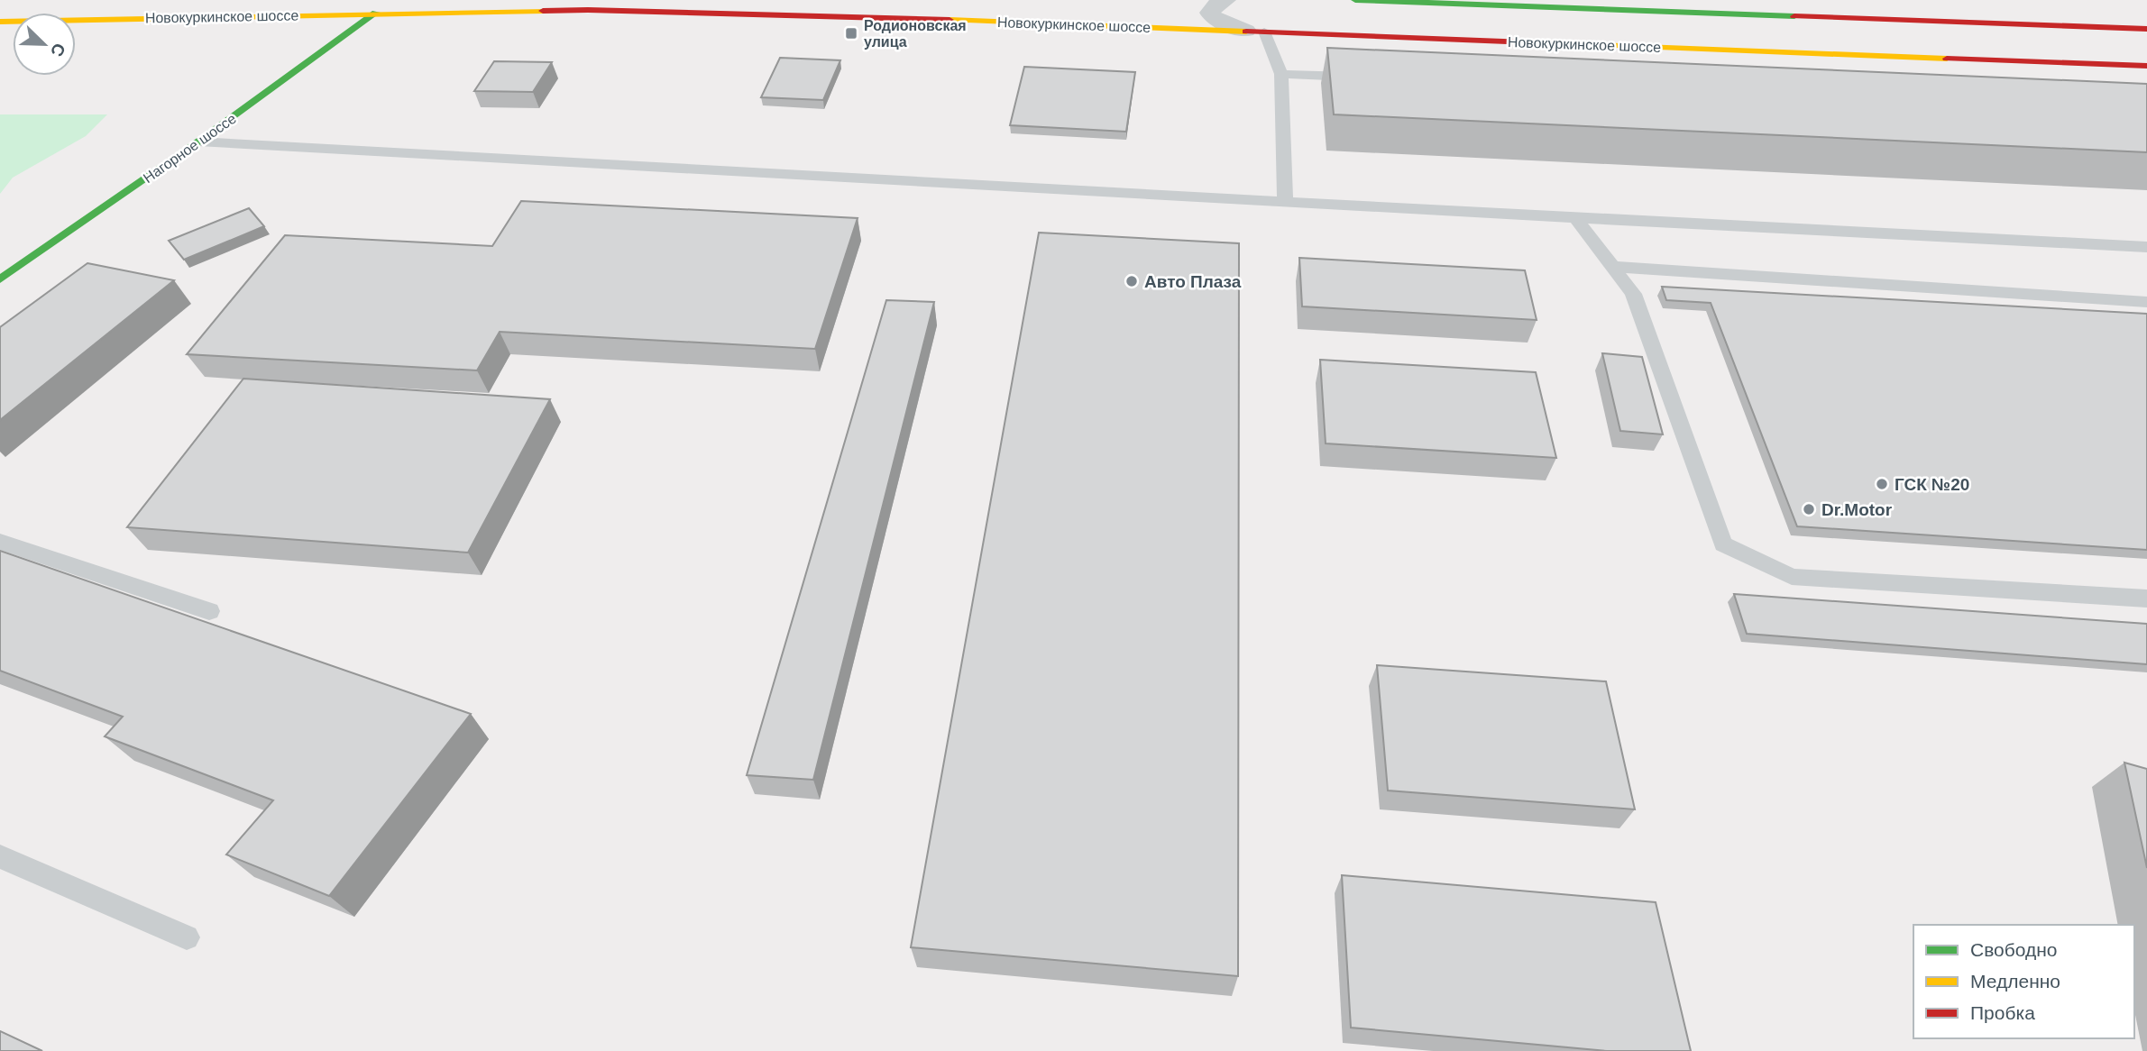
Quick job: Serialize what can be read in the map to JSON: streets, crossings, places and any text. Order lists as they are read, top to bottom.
{
  "streets": {
    "main road": ["Новокуркинское шоссе", "Нагорное шоссе"]
  },
  "crossings": [
    ["Новокуркинское шоссе", "Нагорное шоссе"]
  ],
  "places": {
    "transit": ["Родионовская улица"],
    "other": ["Авто Плаза", "ГСК №20", "Dr.Motor"]
  },
  "legend": ["Свободно", "Медленно", "Пробка"],
  "north": "bottom right"
}
